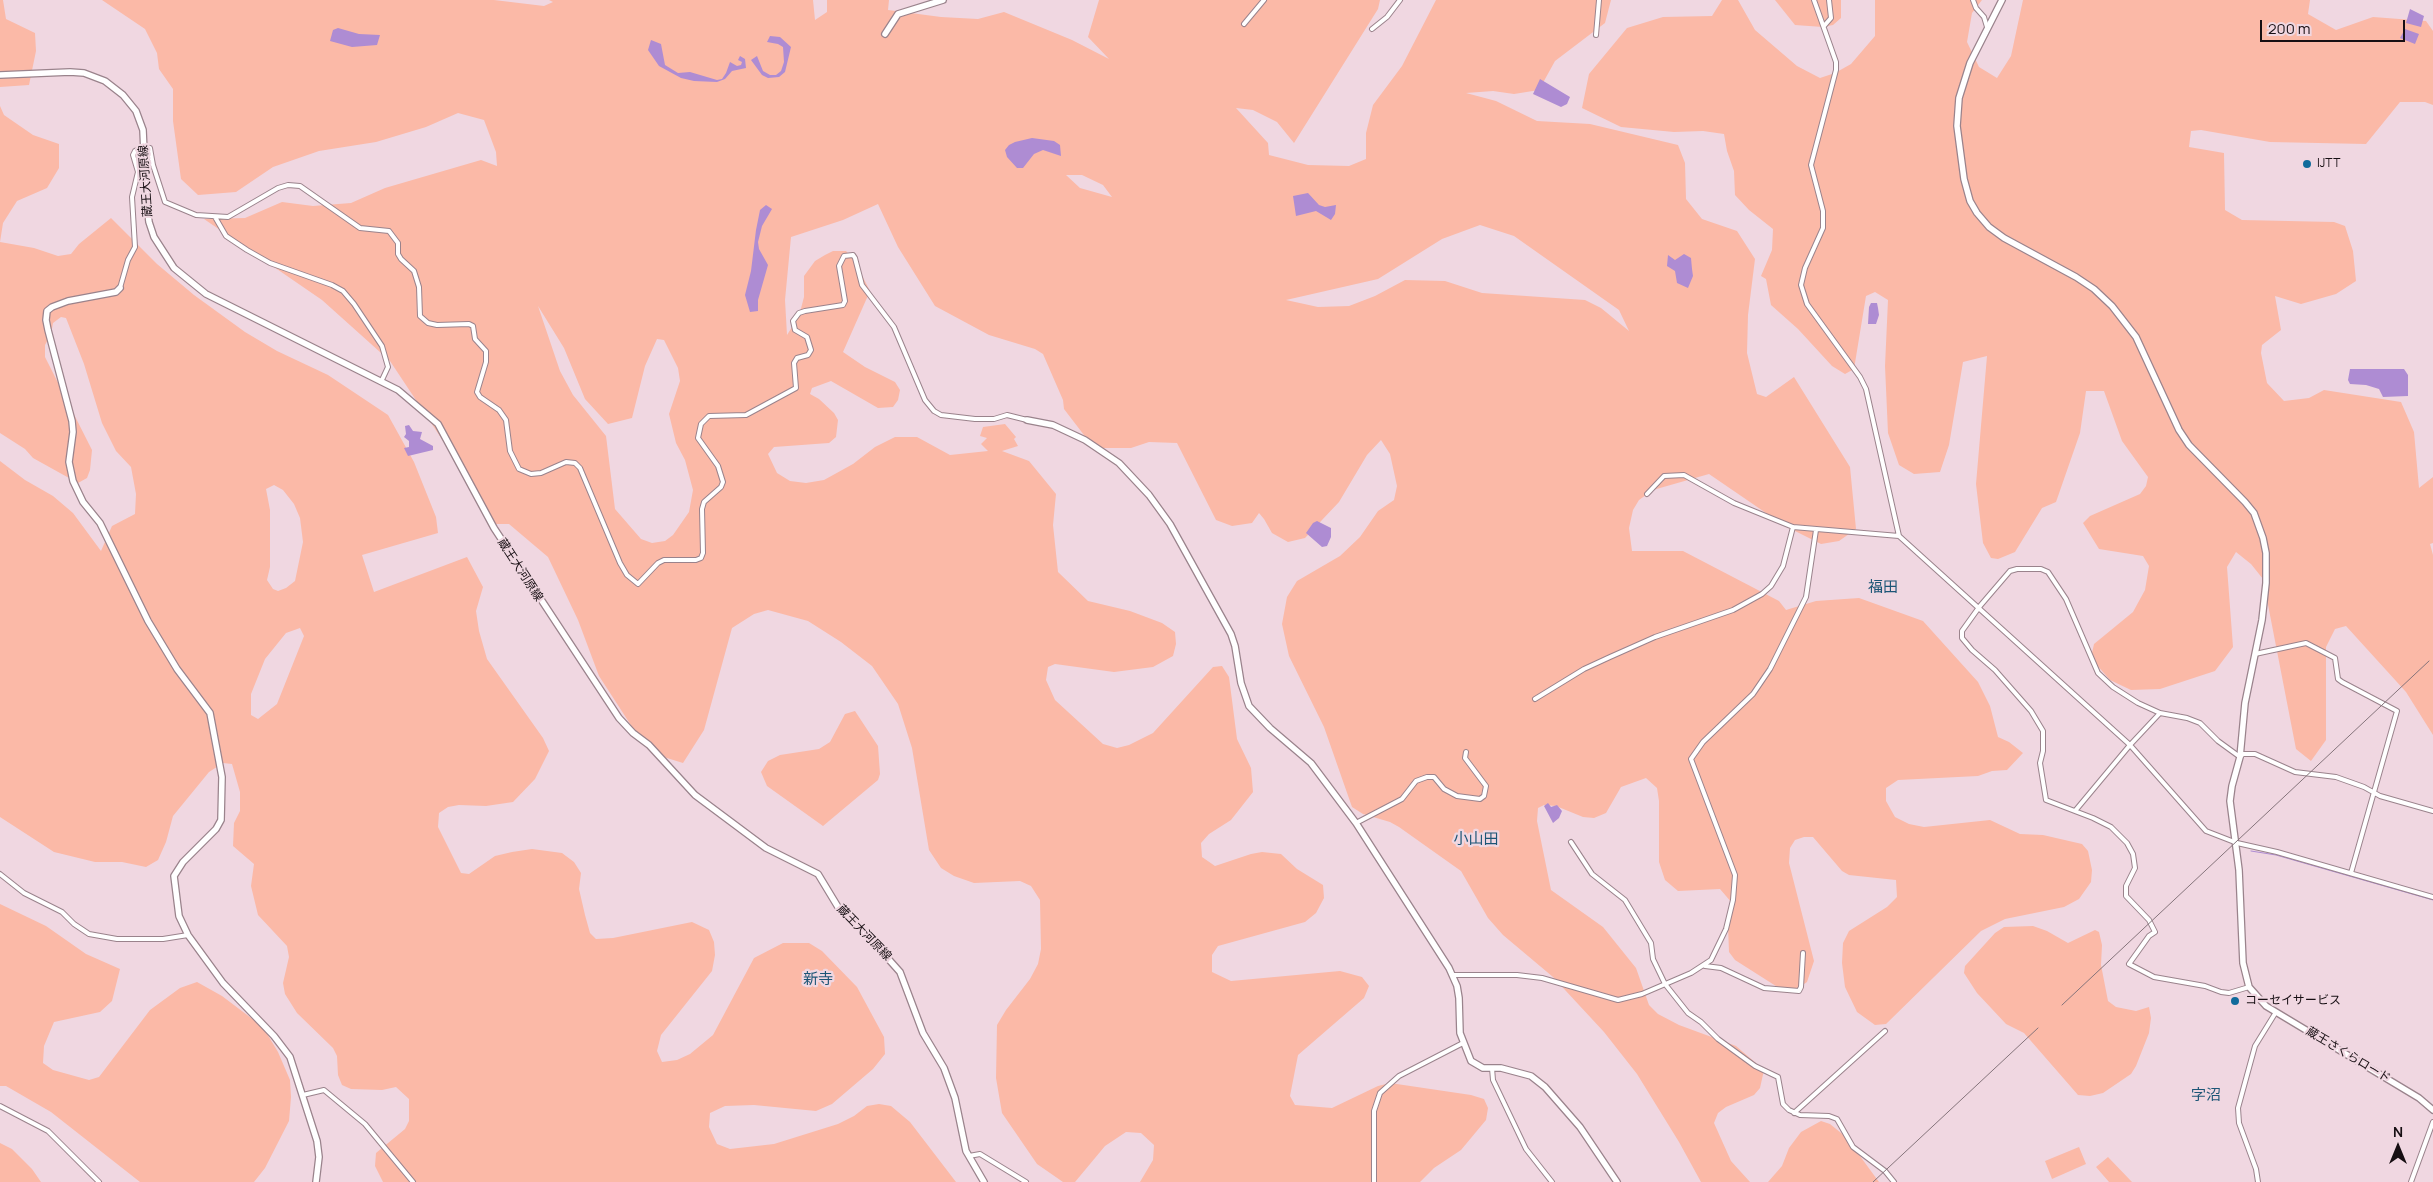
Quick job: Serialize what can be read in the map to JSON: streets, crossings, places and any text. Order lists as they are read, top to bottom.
{
  "streets": {
    "street": ["蔵王大河原線", "蔵王さくらロード"]
  },
  "districts": [
    "福田",
    "小山田",
    "新寺",
    "字沼"
  ],
  "places": ["IJTT", "コーセイサービス"],
  "scale_bar": "200 m",
  "north": "top"
}
